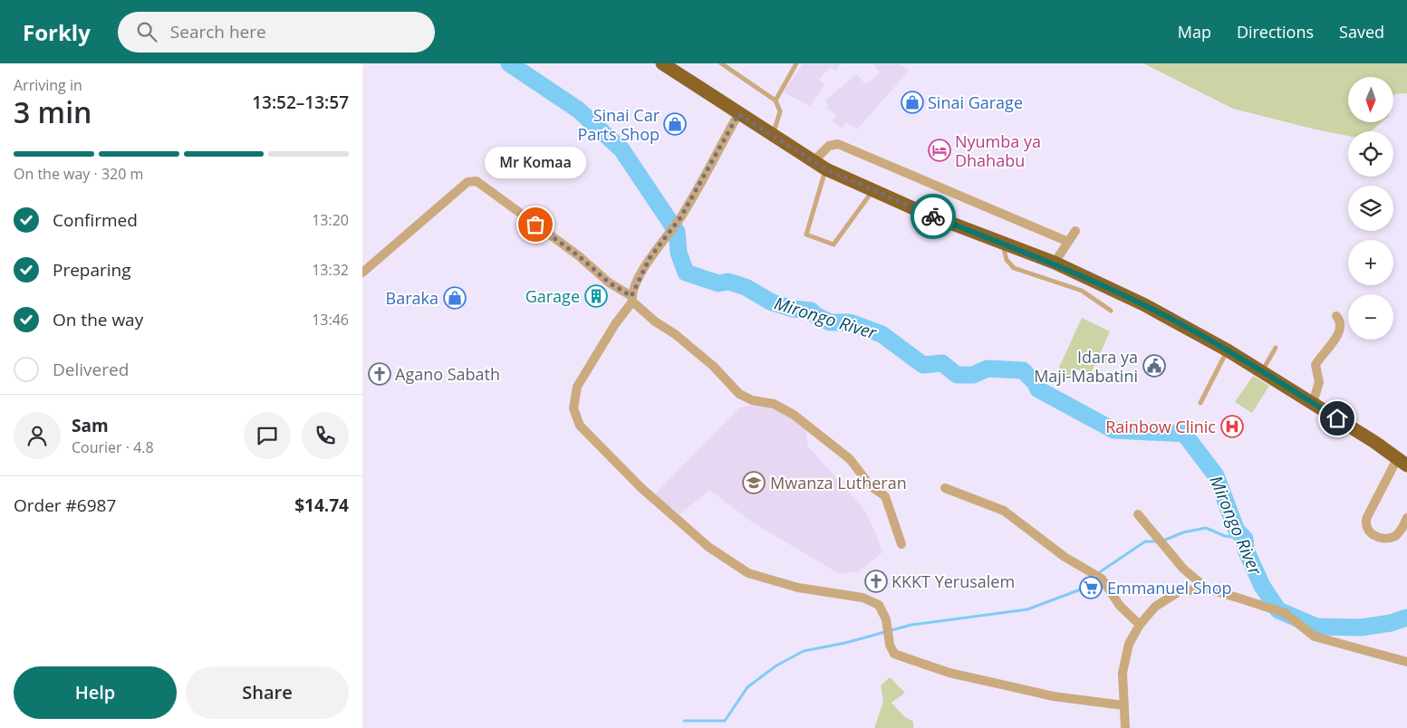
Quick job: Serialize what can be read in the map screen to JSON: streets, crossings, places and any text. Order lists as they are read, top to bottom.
{
  "water": ["Mirongo River"],
  "places": {
    "shop": ["Sinai Garage", "Sinai Car Parts Shop", "Baraka"],
    "hotel": ["Nyumba ya Dhahabu"],
    "other": ["Mr Komaa"],
    "building": ["Garage"],
    "public building": ["Idara ya Maji-Mabatini"],
    "church": ["Agano Sabath", "KKKT Yerusalem"],
    "hospital": ["Rainbow Clinic"],
    "school or university": ["Mwanza Lutheran"],
    "supermarket": ["Emmanuel Shop"]
  },
  "north": "bottom",
  "page": {
    "header": "Forkly",
    "search": "Search here",
    "nav": ["Map", "Directions", "Saved"],
    "heading": ["3 min", "Arriving in", "13:52–13:57"],
    "panel": [
      "Sam",
      "Courier · 4.8",
      "Order #6987",
      "$14.74"
    ],
    "map_buttons": ["+", "−"],
    "bar": "On the way · 320 m",
    "bubble": "Mr Komaa",
    "list": [
      ["Confirmed", "13:20"],
      ["Preparing", "13:32"],
      ["On the way", "13:46"],
      "Delivered"
    ],
    "buttons": ["Help", "Share"]
  }
}
